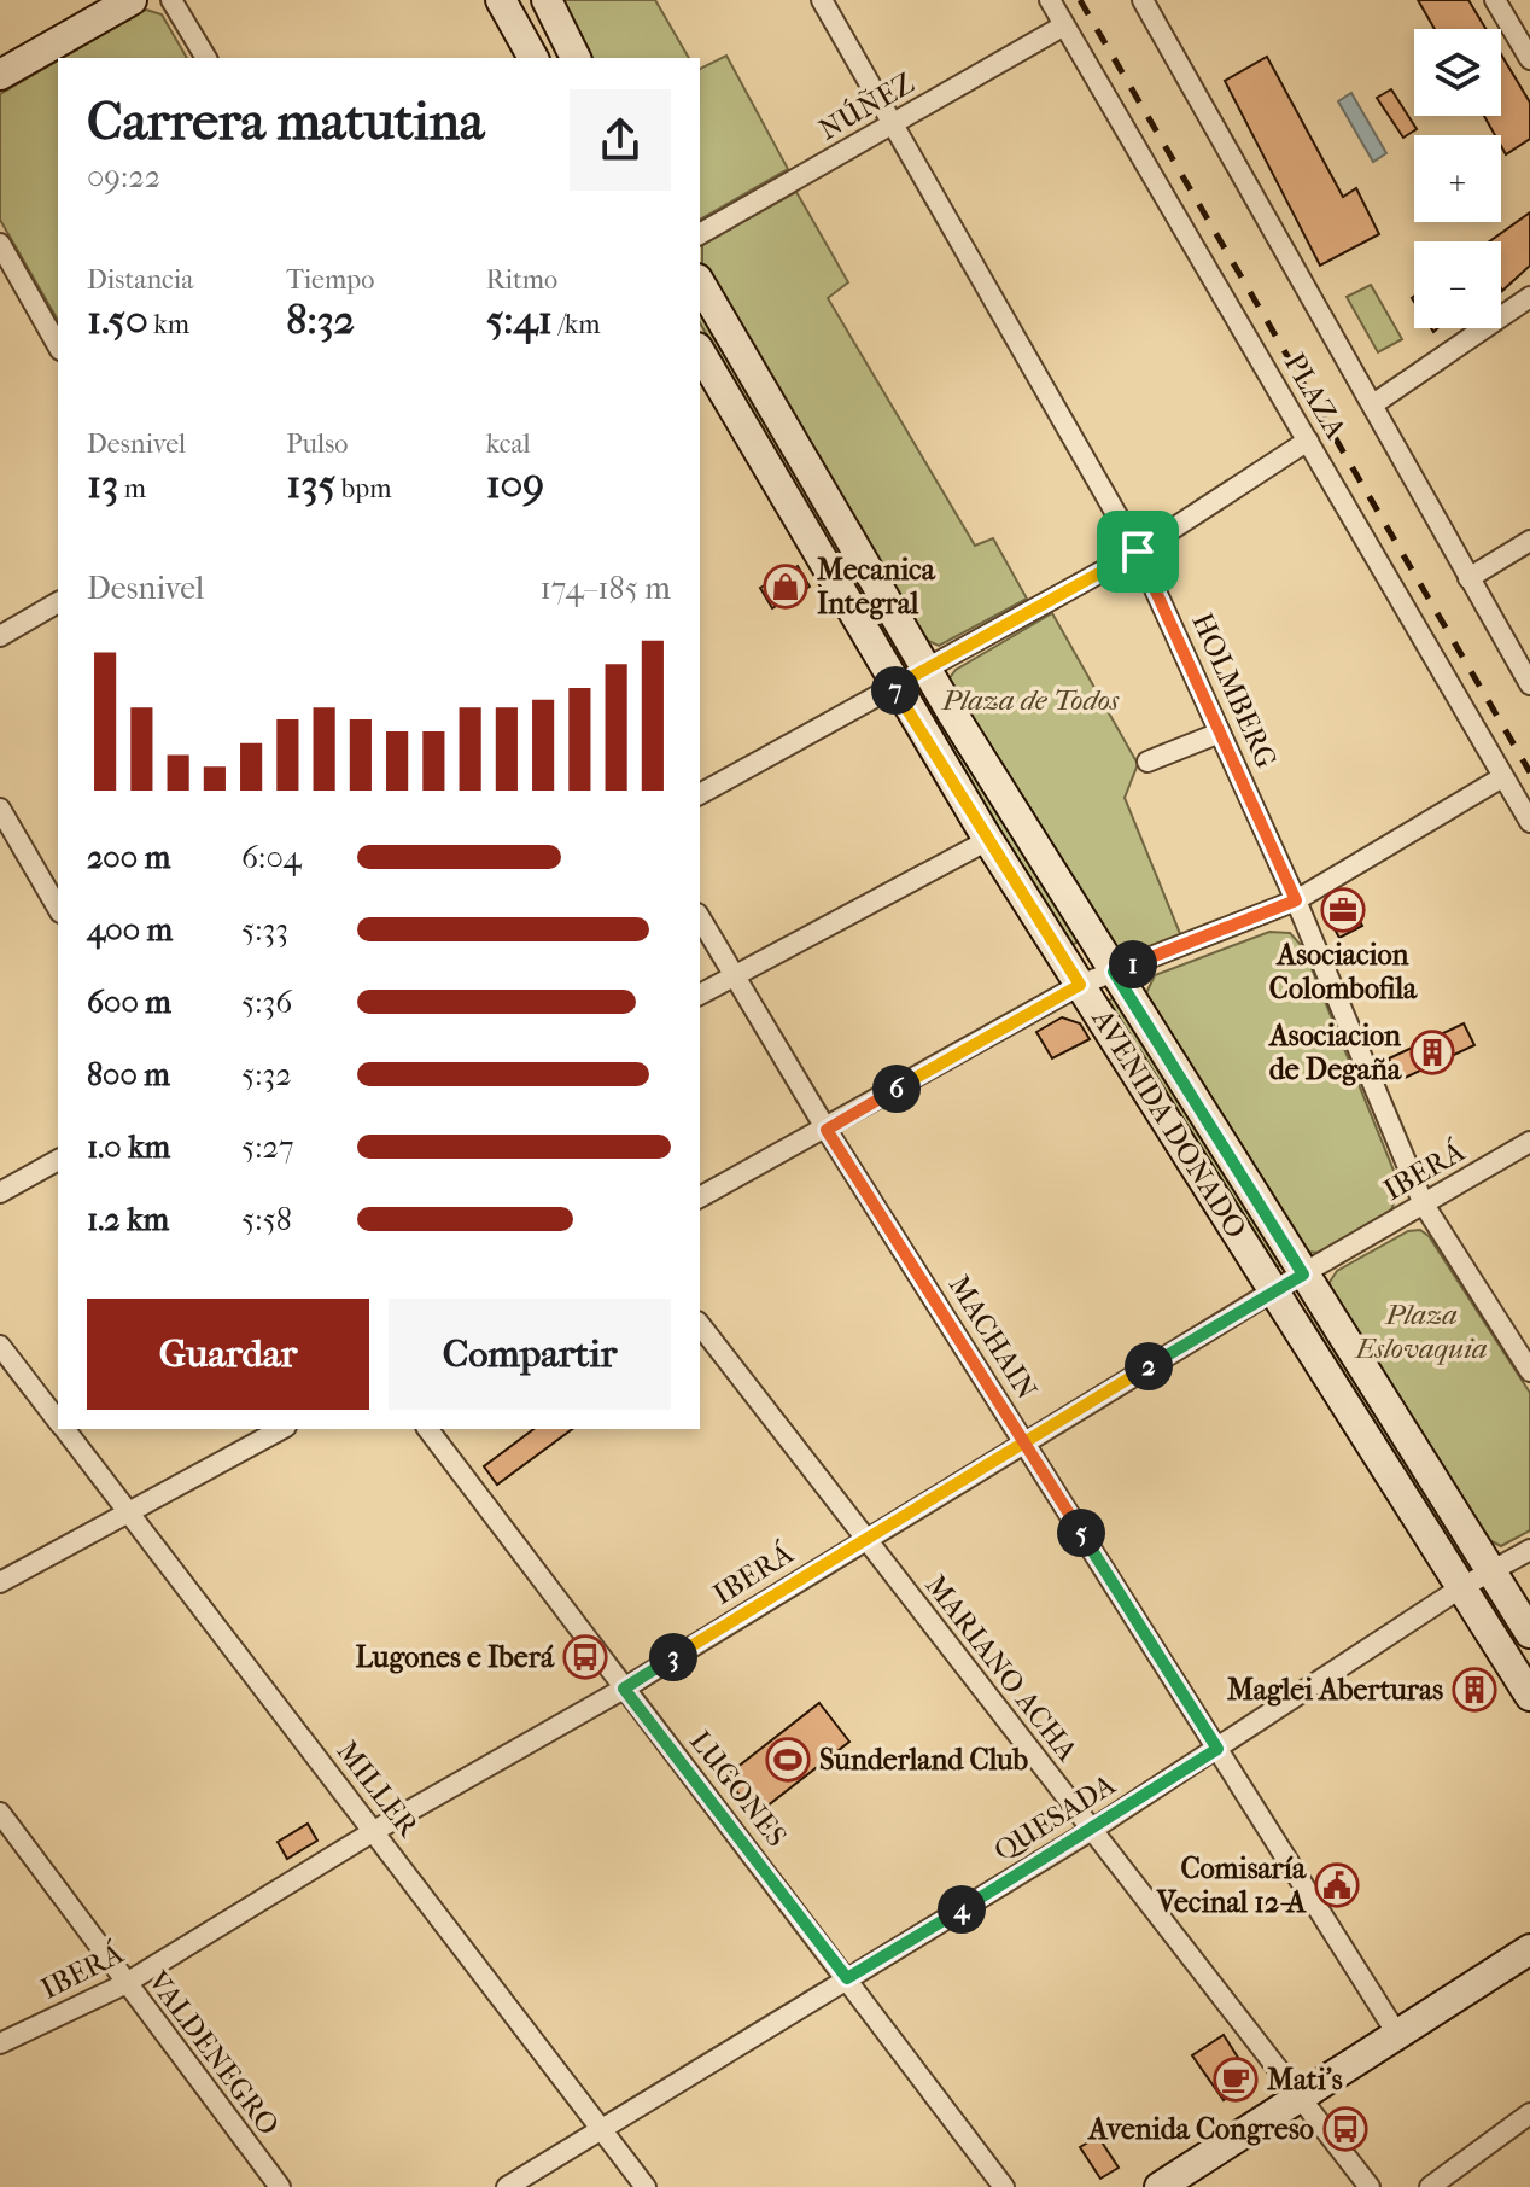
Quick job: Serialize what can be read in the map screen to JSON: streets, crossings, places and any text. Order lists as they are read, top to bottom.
{
  "streets": {
    "main road": ["AVENIDA DONADO"],
    "street": [
      "NÚÑEZ",
      "PLAZA",
      "HOLMBERG",
      "IBERÁ",
      "MACHAIN",
      "MARIANO ACHA",
      "MILLER",
      "LUGONES",
      "QUESADA",
      "VALDENEGRO"
    ]
  },
  "crossings": [
    ["NÚÑEZ", "PLAZA"],
    ["NÚÑEZ", "HOLMBERG"],
    ["HOLMBERG", "IBERÁ"],
    ["AVENIDA DONADO", "IBERÁ"],
    ["AVENIDA DONADO", "QUESADA"],
    ["IBERÁ", "MACHAIN"],
    ["IBERÁ", "MARIANO ACHA"],
    ["IBERÁ", "MILLER"],
    ["IBERÁ", "LUGONES"],
    ["IBERÁ", "VALDENEGRO"],
    ["MACHAIN", "QUESADA"],
    ["MARIANO ACHA", "QUESADA"],
    ["MILLER", "QUESADA"],
    ["LUGONES", "QUESADA"]
  ],
  "parks": ["Plaza de Todos", "Plaza Eslovaquia"],
  "places": {
    "shop": ["Mecanica Integral"],
    "office": ["Asociacion Colombofila"],
    "building": ["Asociacion de Degaña", "Maglei Aberturas"],
    "bus stop": ["Lugones e Iberá", "Avenida Congreso"],
    "sports": ["Sunderland Club"],
    "public building": ["Comisaría Vecinal 12-A"],
    "cafe": ["Mati's"]
  },
  "page": {
    "map_buttons": ["+", "−"],
    "heading": ["Carrera matutina", "09:22"],
    "stats": [
      ["Distancia", "1.50 km"],
      ["Tiempo", "8:32"],
      ["Ritmo", "5:41 /km"],
      ["Desnivel", "13 m"],
      ["Pulso", "135 bpm"],
      ["kcal", "109"]
    ],
    "chart": ["Desnivel", "174–185 m"],
    "pins": [
      "7",
      "1",
      "6",
      "2",
      "5",
      "3",
      "4"
    ],
    "list": [
      {
        "name": "200 m",
        "note": "6:04"
      },
      {
        "name": "400 m",
        "note": "5:33"
      },
      {
        "name": "600 m",
        "note": "5:36"
      },
      {
        "name": "800 m",
        "note": "5:32"
      },
      {
        "name": "1.0 km",
        "note": "5:27"
      },
      {
        "name": "1.2 km",
        "note": "5:58"
      }
    ],
    "buttons": ["Guardar", "Compartir"]
  }
}
